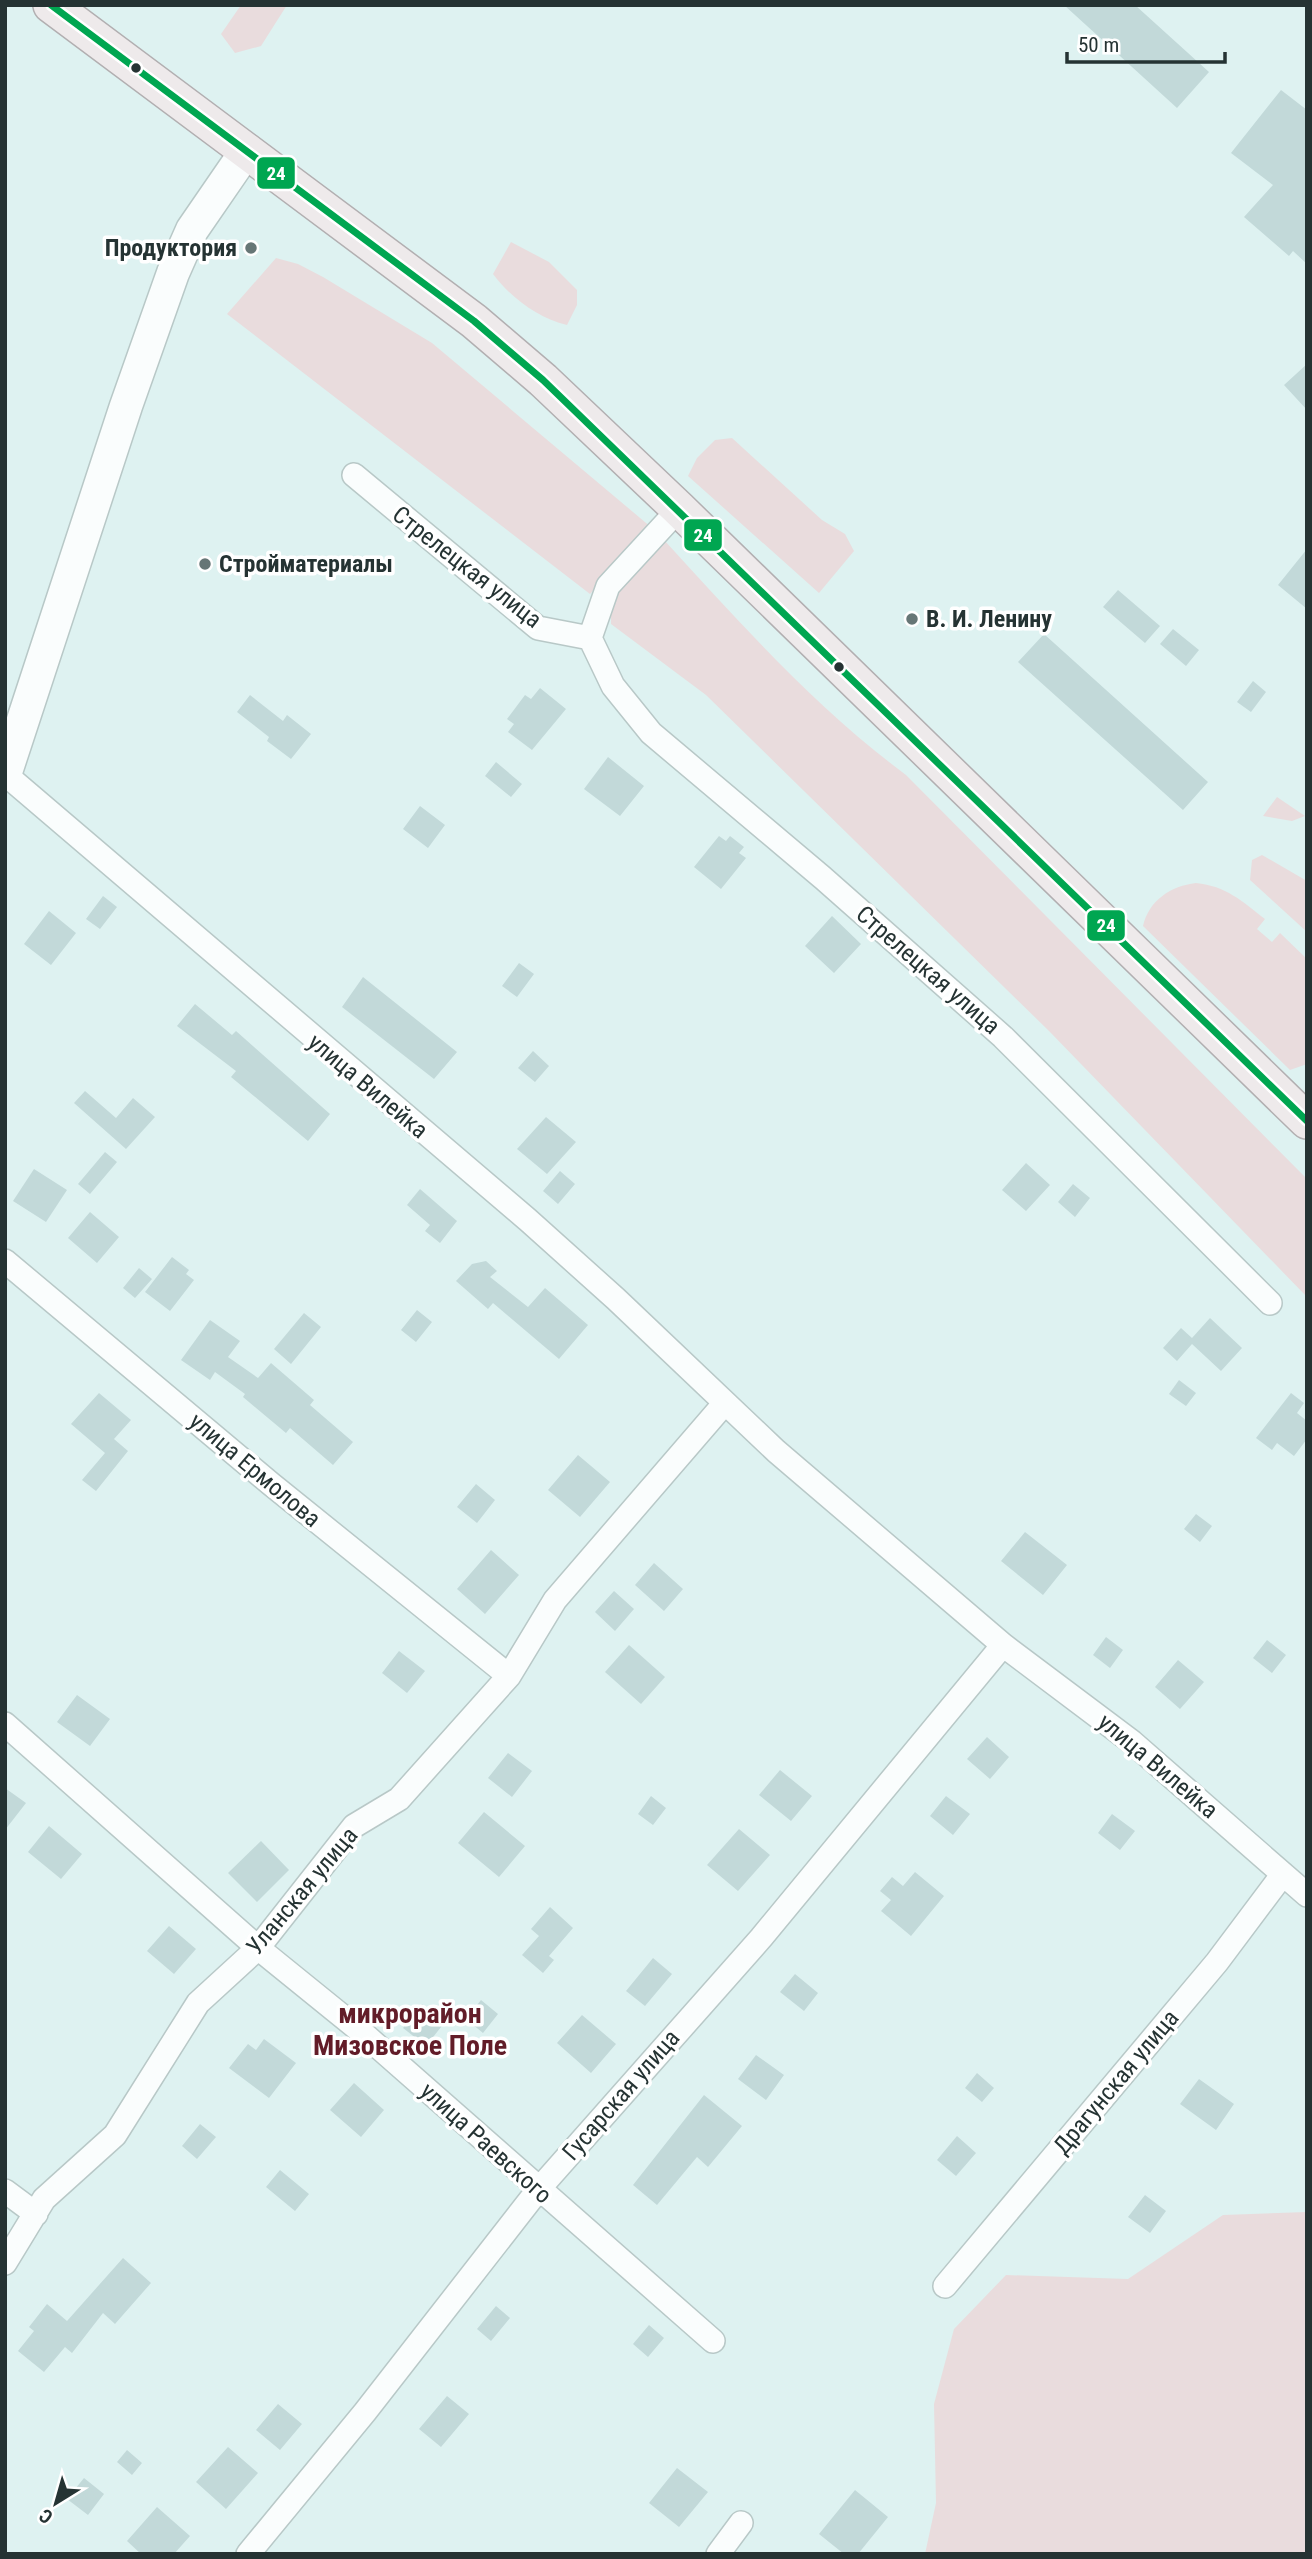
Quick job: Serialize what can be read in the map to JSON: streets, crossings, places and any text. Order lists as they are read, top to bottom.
{
  "streets": {
    "street": [
      "Стрелецкая улица",
      "улица Вилейка",
      "улица Ермолова",
      "Уланская улица",
      "Драгунская улица",
      "Гусарская улица",
      "улица Раевского"
    ]
  },
  "crossings": [
    ["улица Вилейка", "Уланская улица"],
    ["улица Вилейка", "Драгунская улица"],
    ["улица Вилейка", "Гусарская улица"],
    ["улица Ермолова", "Уланская улица"],
    ["Уланская улица", "улица Раевского"],
    ["Гусарская улица", "улица Раевского"]
  ],
  "districts": ["микрорайон Мизовское Поле"],
  "places": ["Продуктория", "Стройматериалы", "В. И. Ленину"],
  "lines": ["transit line 24"],
  "scale_bar": "50 m",
  "north": "bottom left"
}
